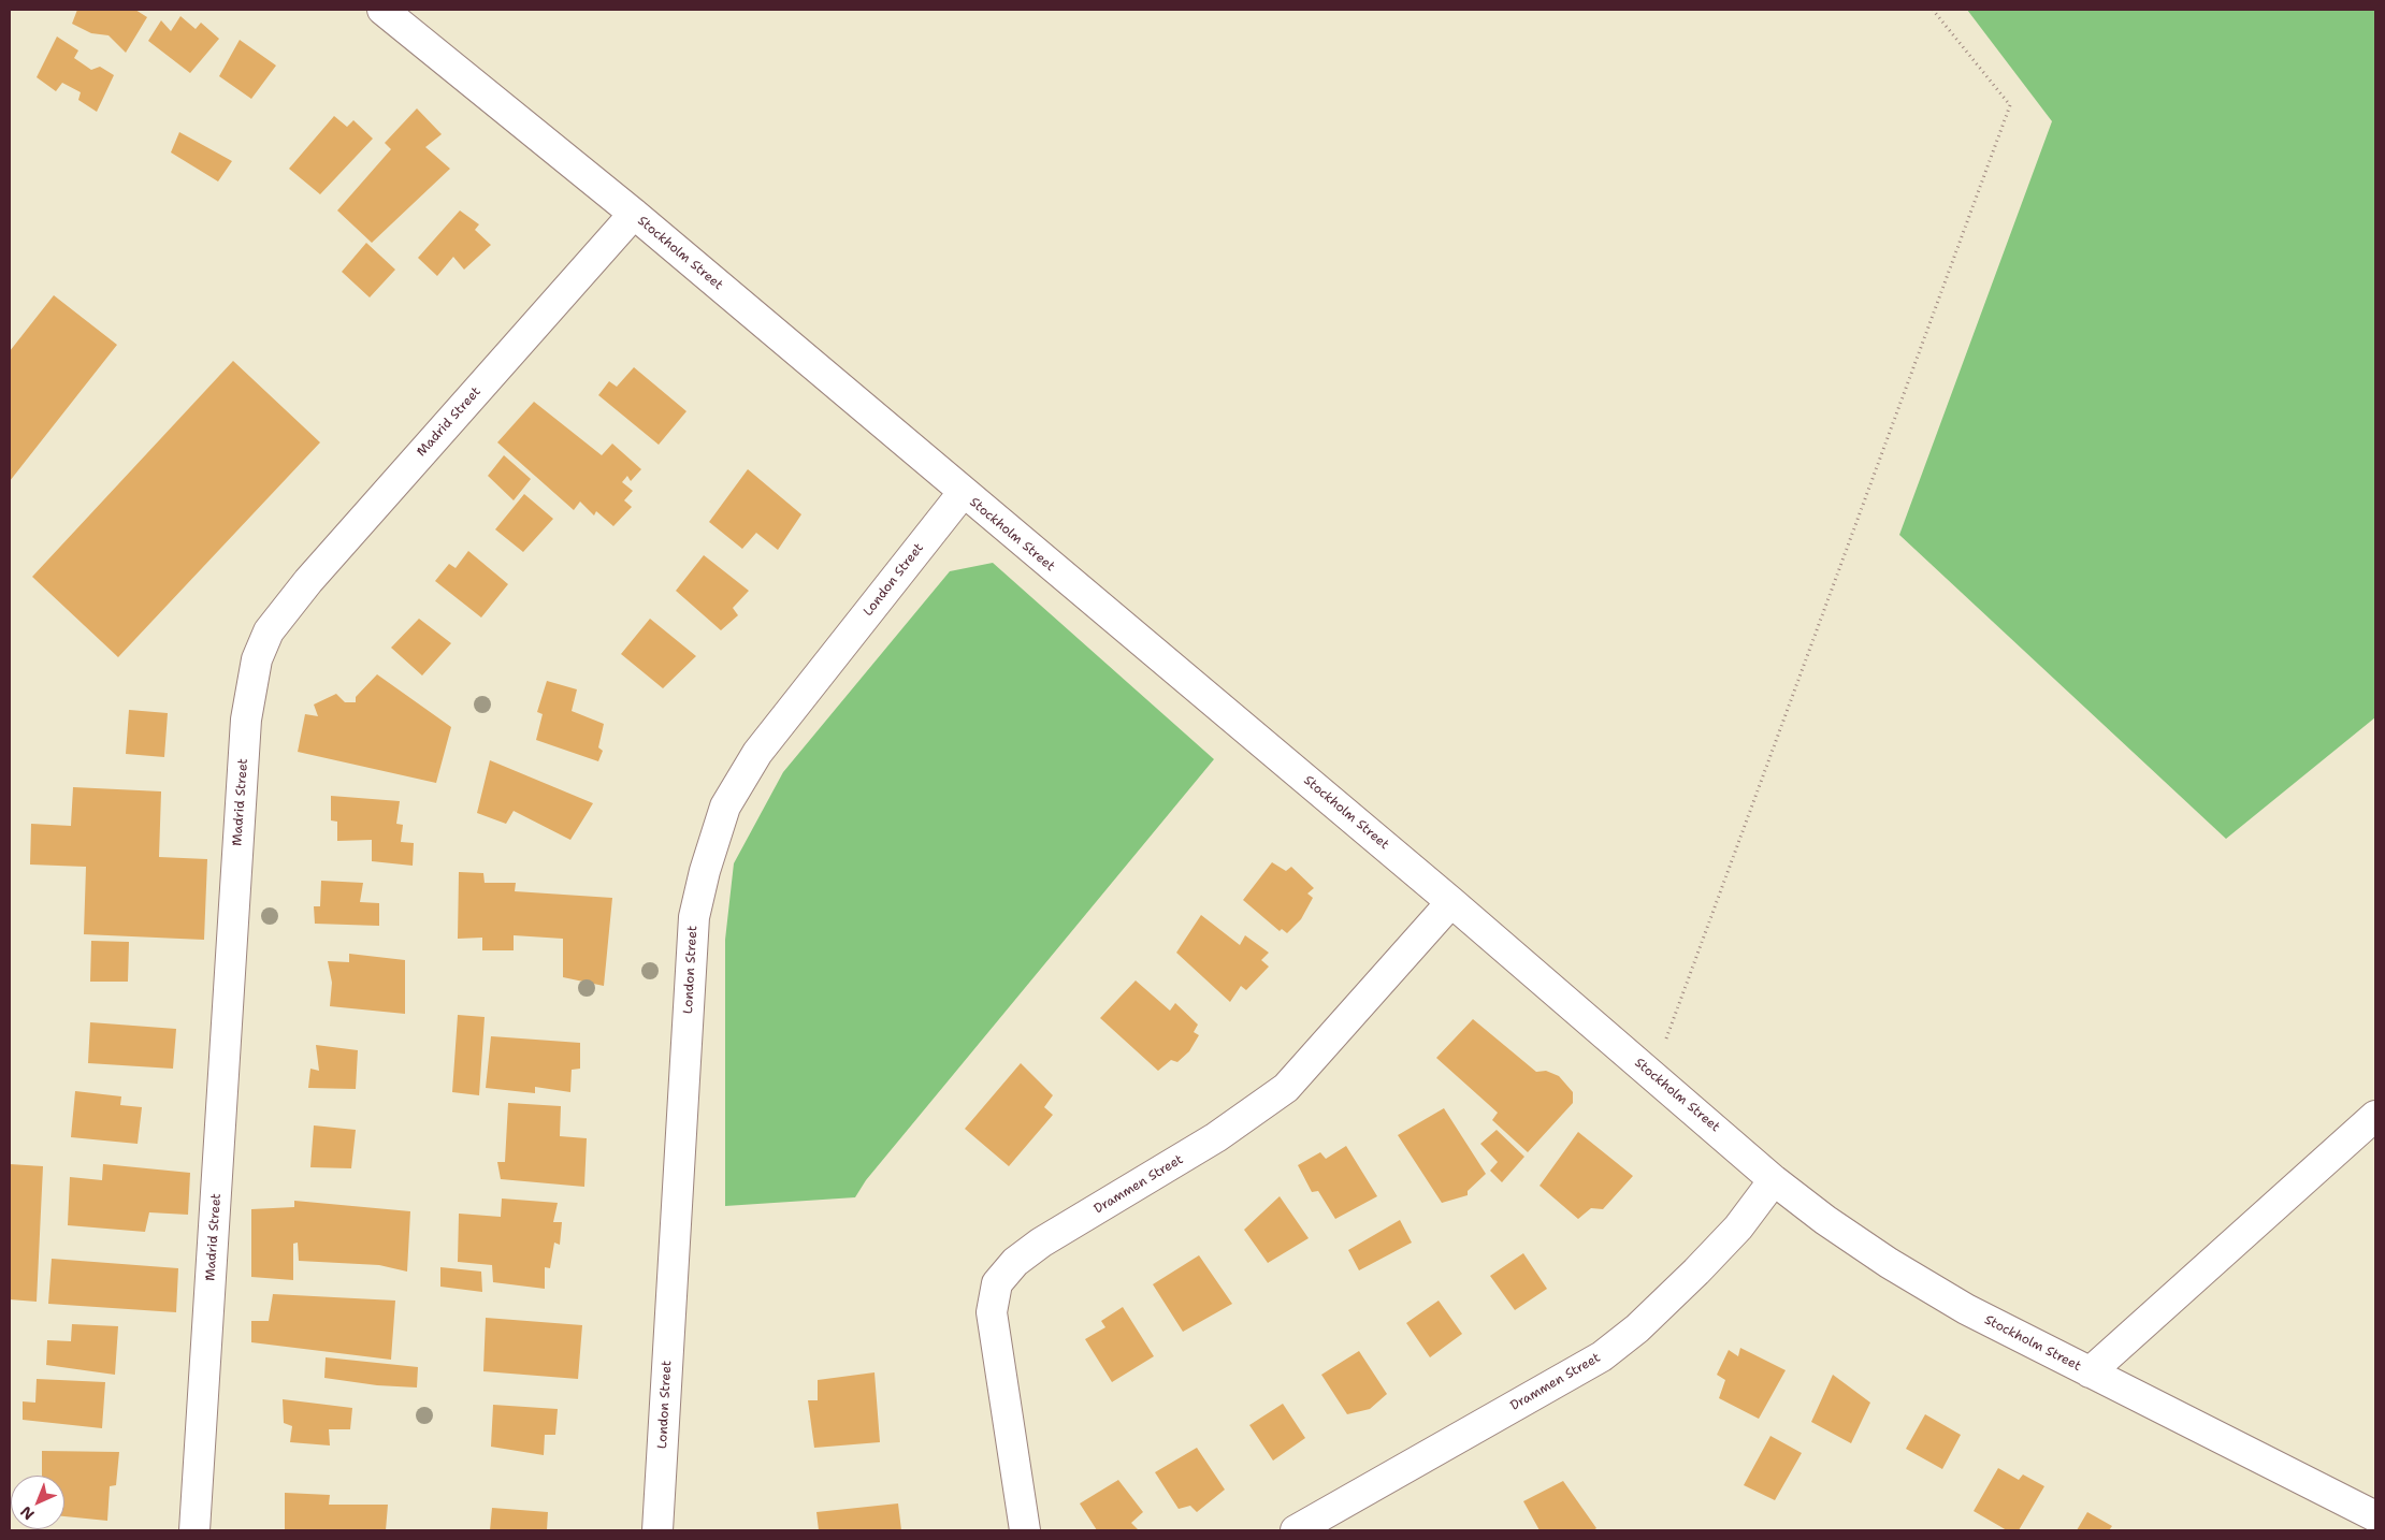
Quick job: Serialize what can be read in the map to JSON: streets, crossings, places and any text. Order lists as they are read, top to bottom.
{
  "streets": {
    "street": [
      "Stockholm Street",
      "Madrid Street",
      "London Street",
      "Drammen Street"
    ]
  },
  "crossings": [
    ["Stockholm Street", "Madrid Street"],
    ["Stockholm Street", "London Street"],
    ["Stockholm Street", "Drammen Street"]
  ],
  "north": "bottom left"
}
